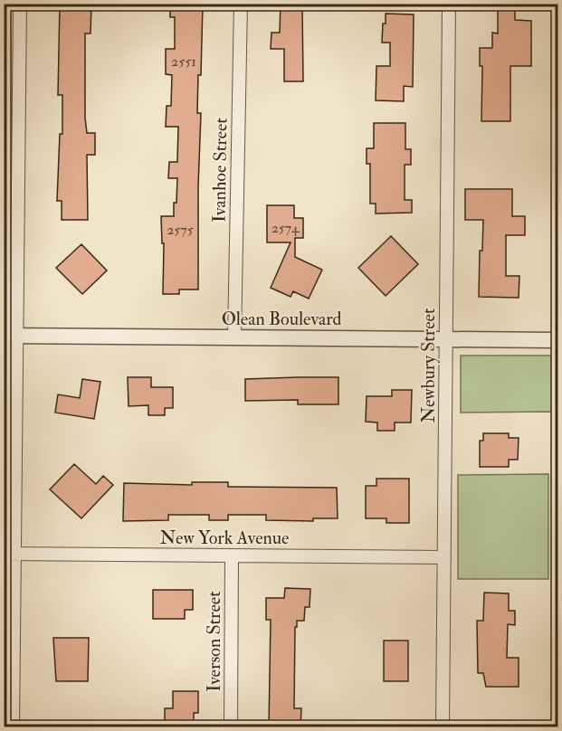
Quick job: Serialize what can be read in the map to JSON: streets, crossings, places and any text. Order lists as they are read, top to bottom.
{
  "streets": {
    "street": [
      "Ivanhoe Street",
      "Olean Boulevard",
      "Newbury Street",
      "New York Avenue",
      "Iverson Street"
    ]
  },
  "crossings": [
    ["Ivanhoe Street", "Olean Boulevard"],
    ["Olean Boulevard", "Newbury Street"],
    ["Newbury Street", "New York Avenue"],
    ["New York Avenue", "Iverson Street"]
  ],
  "house_numbers": ["2551", "2574", "2575"]
}
